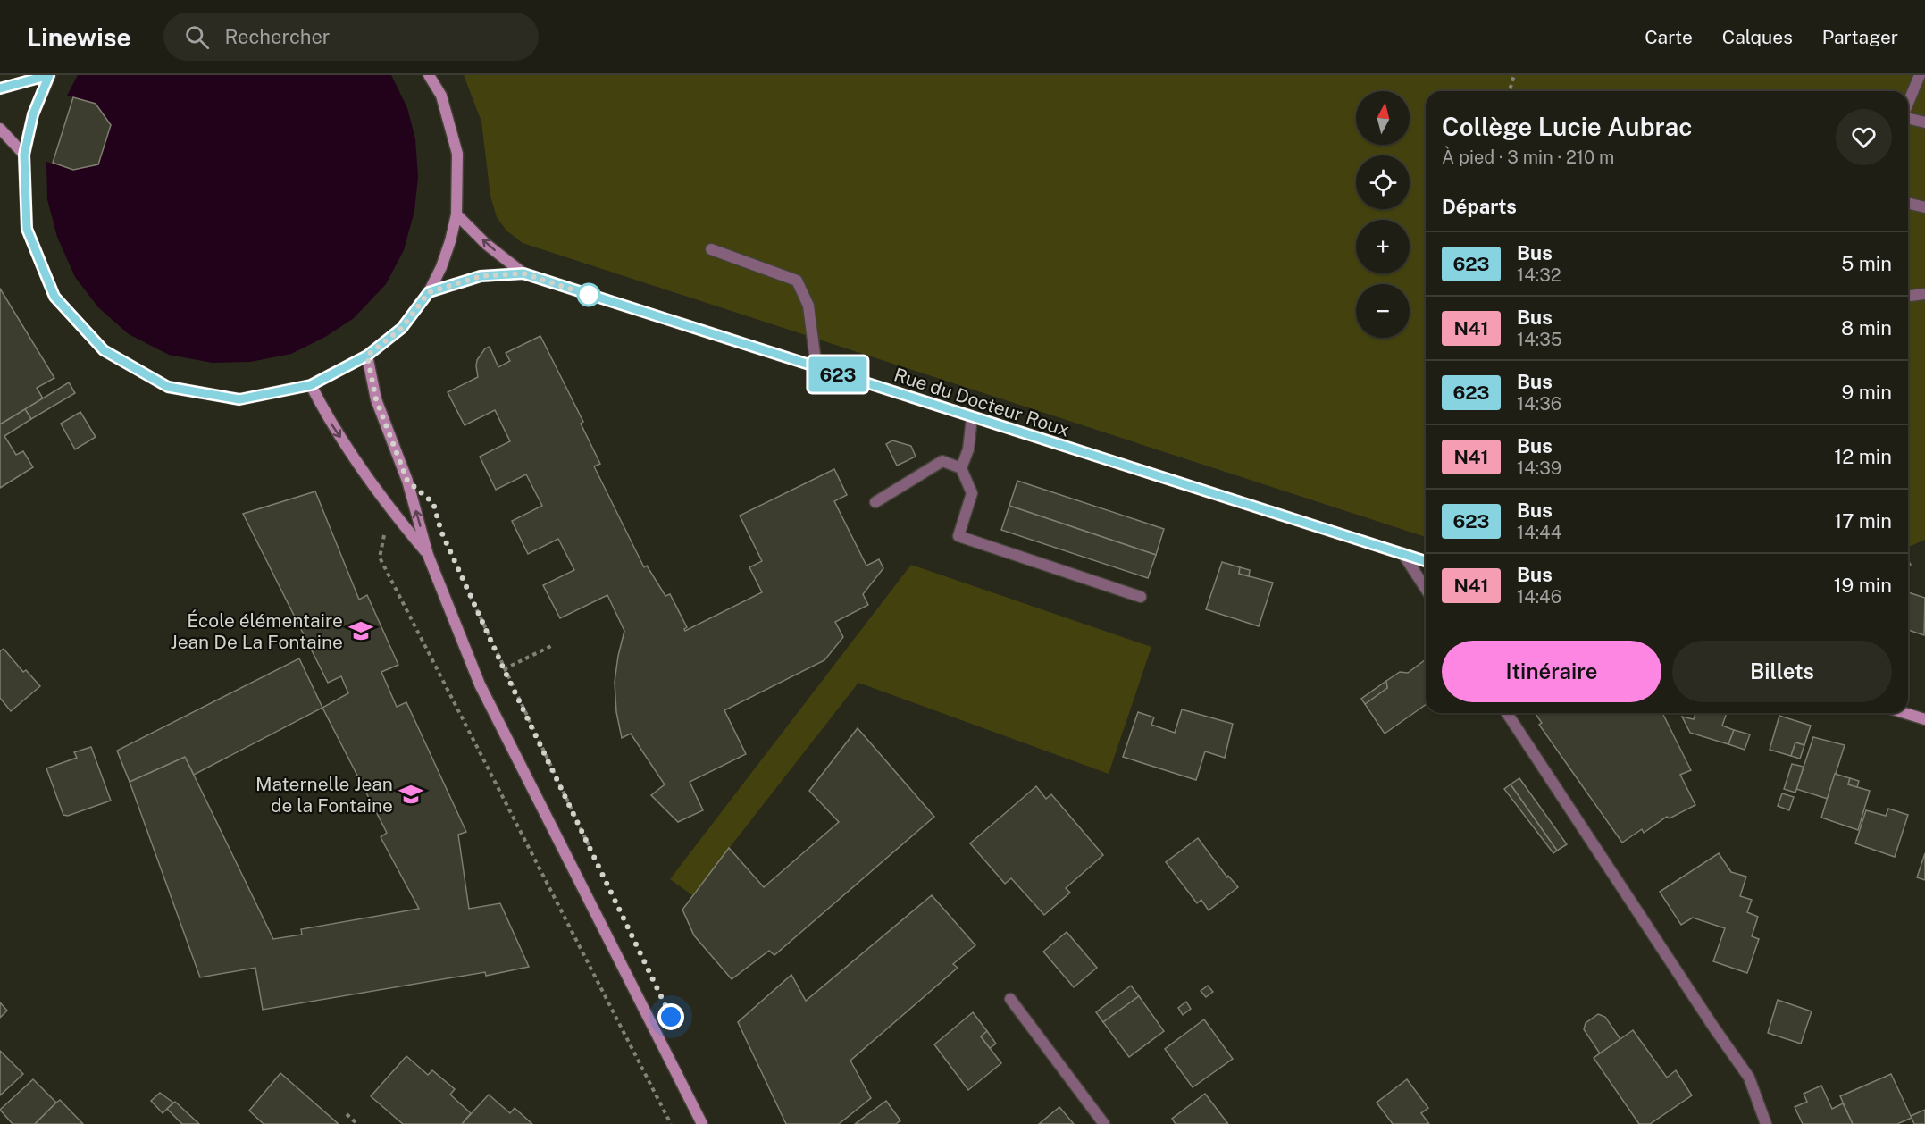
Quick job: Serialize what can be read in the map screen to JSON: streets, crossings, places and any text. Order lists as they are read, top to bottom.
{
  "streets": {
    "main road": ["Rue du Docteur Roux"]
  },
  "places": {
    "school or university": ["École élémentaire Jean De La Fontaine", "Maternelle Jean de la Fontaine"]
  },
  "lines": ["bus line 623"],
  "north": "top",
  "page": {
    "header": "Linewise",
    "search": "Rechercher",
    "nav": ["Carte", "Calques", "Partager"],
    "on_map": "623",
    "map_buttons": ["+", "−"],
    "heading": [
      ["Collège Lucie Aubrac", "À pied · 3 min · 210 m"],
      "Départs"
    ],
    "list": [
      {
        "mark": "623",
        "name": "Bus",
        "note": "14:32",
        "value": "5 min"
      },
      {
        "mark": "N41",
        "name": "Bus",
        "note": "14:35",
        "value": "8 min"
      },
      {
        "mark": "623",
        "name": "Bus",
        "note": "14:36",
        "value": "9 min"
      },
      {
        "mark": "N41",
        "name": "Bus",
        "note": "14:39",
        "value": "12 min"
      },
      {
        "mark": "623",
        "name": "Bus",
        "note": "14:44",
        "value": "17 min"
      },
      {
        "mark": "N41",
        "name": "Bus",
        "note": "14:46",
        "value": "19 min"
      }
    ],
    "buttons": ["Itinéraire", "Billets"]
  }
}
